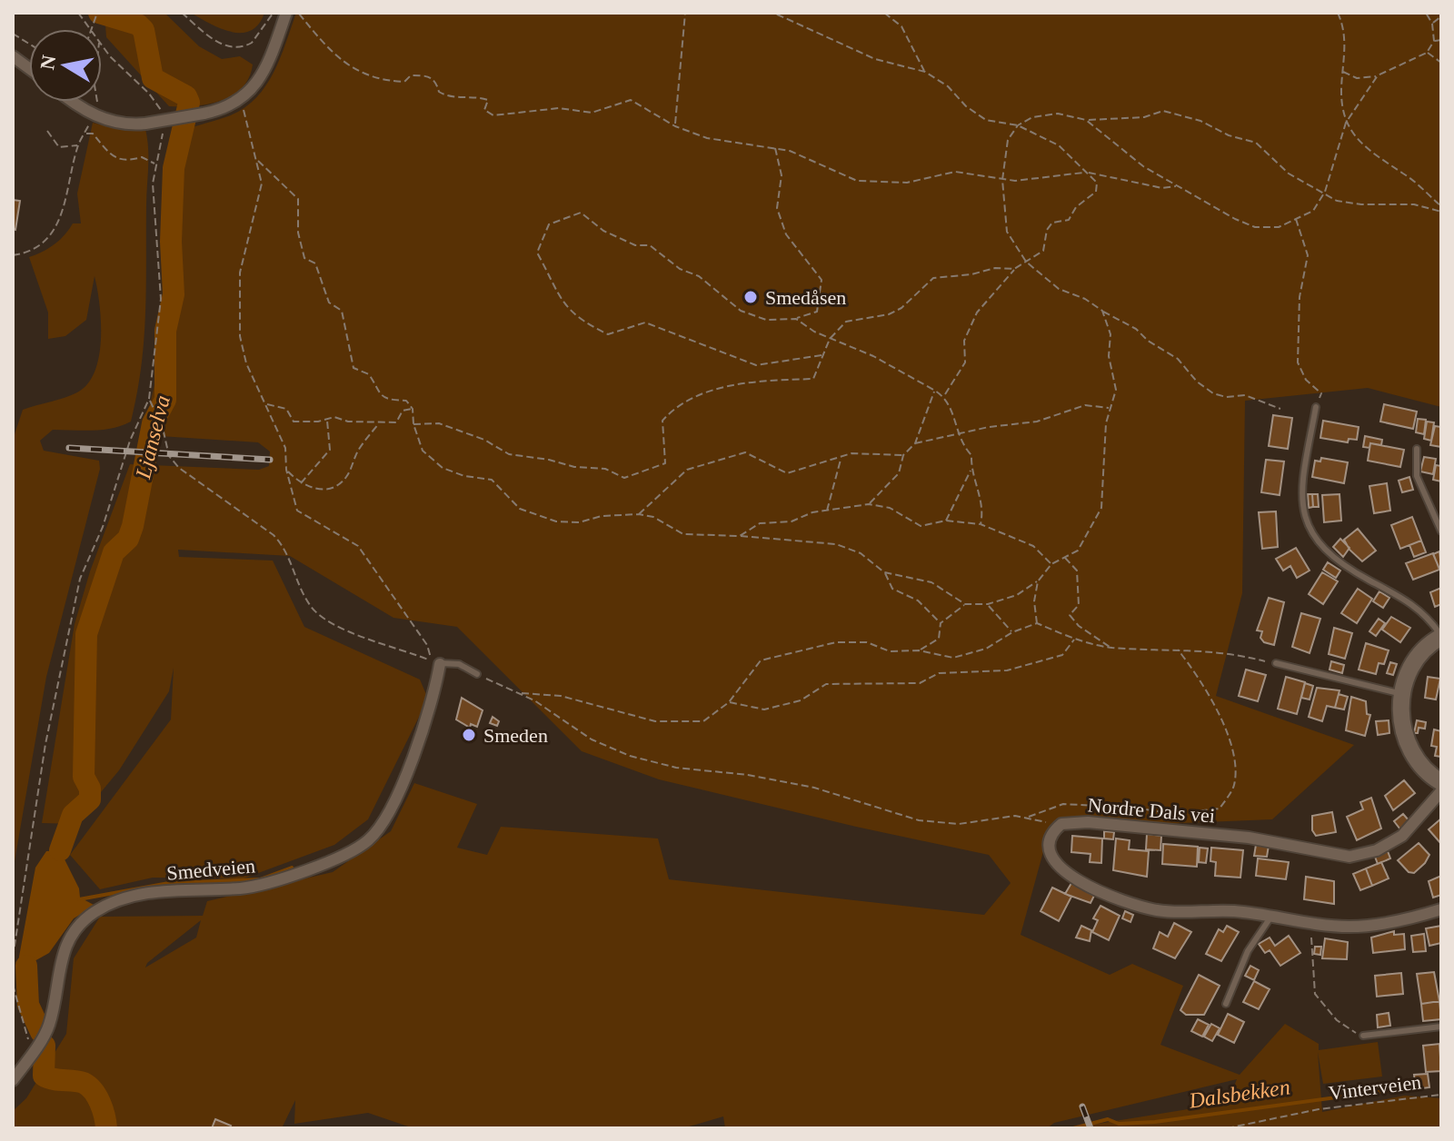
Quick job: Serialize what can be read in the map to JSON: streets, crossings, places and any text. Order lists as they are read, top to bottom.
{
  "streets": {
    "street": ["Nordre Dals vei", "Smedveien"],
    "path": ["Vinterveien"]
  },
  "water": ["Ljanselva", "Dalsbekken"],
  "places": ["Smedåsen", "Smeden"],
  "north": "left"
}
